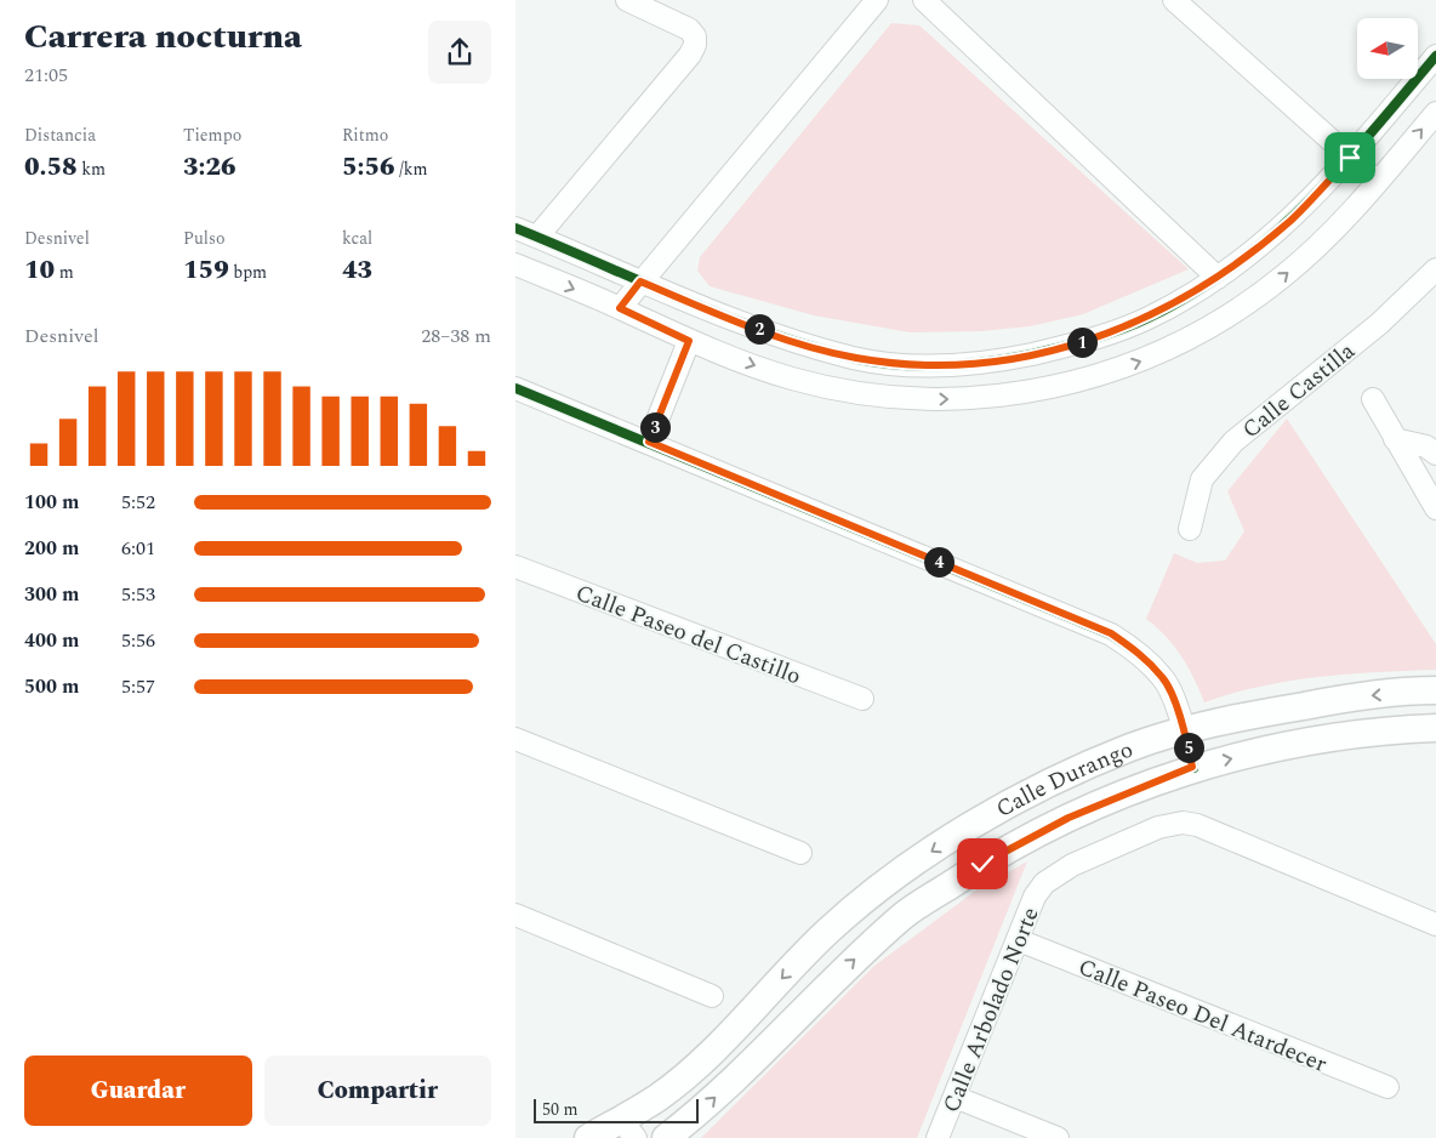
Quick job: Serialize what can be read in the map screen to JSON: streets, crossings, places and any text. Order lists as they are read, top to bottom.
{
  "streets": {
    "main road": ["Calle Durango"],
    "street": [
      "Calle Castilla",
      "Calle Paseo del Castillo",
      "Calle Arbolado Norte",
      "Calle Paseo Del Atardecer"
    ]
  },
  "crossings": [
    ["Calle Arbolado Norte", "Calle Paseo Del Atardecer"]
  ],
  "scale_bar": "50 m",
  "north": "left",
  "page": {
    "heading": ["Carrera nocturna", "21:05"],
    "stats": [
      ["Distancia", "0.58 km"],
      ["Tiempo", "3:26"],
      ["Ritmo", "5:56 /km"],
      ["Desnivel", "10 m"],
      ["Pulso", "159 bpm"],
      ["kcal", "43"]
    ],
    "chart": ["Desnivel", "28–38 m"],
    "pins": [
      "2",
      "1",
      "3",
      "4",
      "5"
    ],
    "list": [
      {
        "name": "100 m",
        "note": "5:52"
      },
      {
        "name": "200 m",
        "note": "6:01"
      },
      {
        "name": "300 m",
        "note": "5:53"
      },
      {
        "name": "400 m",
        "note": "5:56"
      },
      {
        "name": "500 m",
        "note": "5:57"
      }
    ],
    "buttons": ["Guardar", "Compartir"],
    "scale": "50 m"
  }
}
